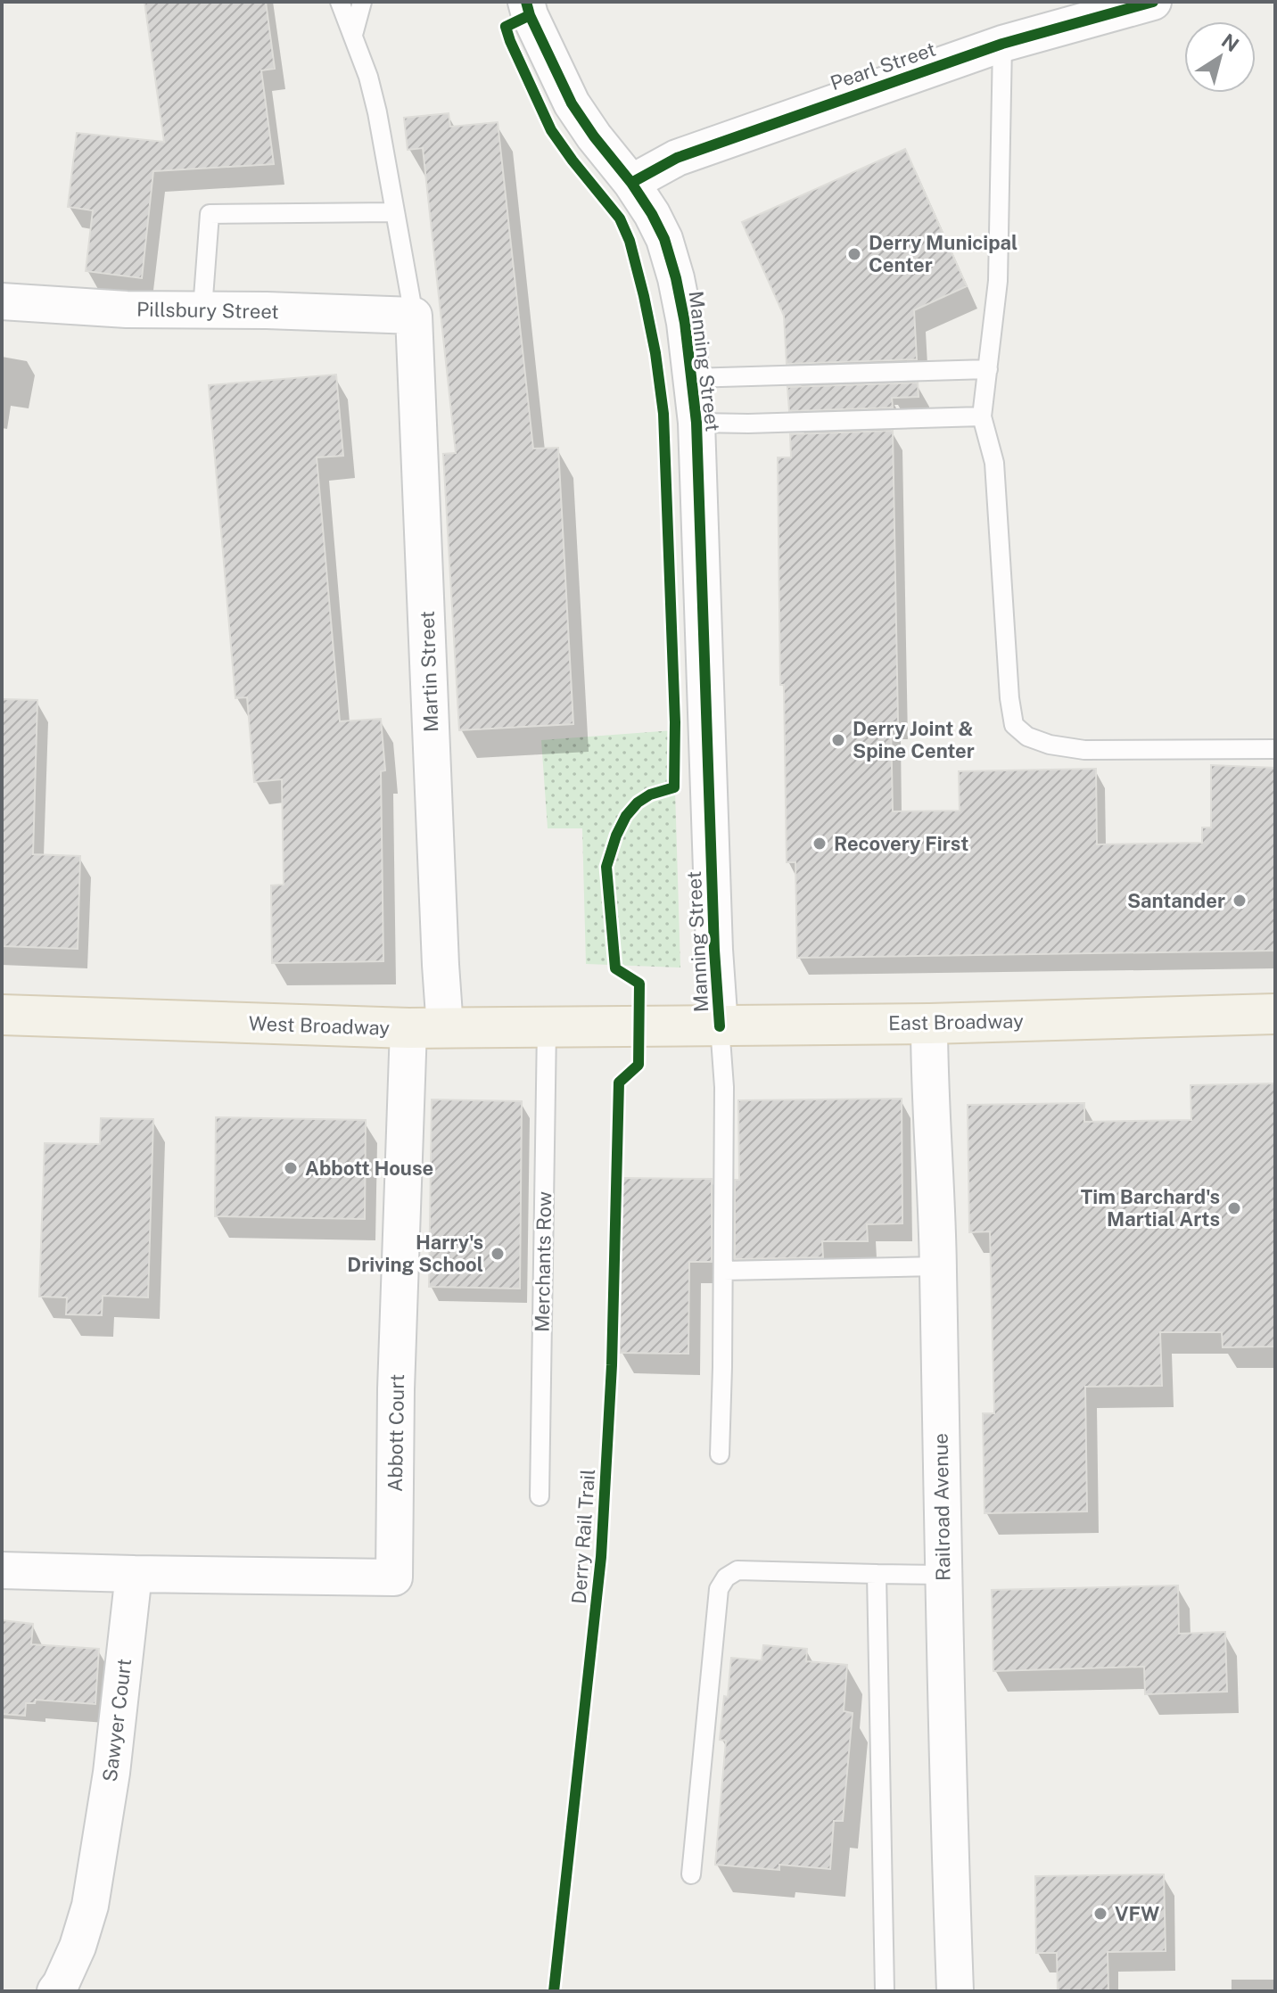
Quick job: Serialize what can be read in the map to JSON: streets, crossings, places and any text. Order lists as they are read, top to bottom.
{
  "streets": {
    "main road": ["East Broadway", "West Broadway"],
    "street": [
      "Pearl Street",
      "Pillsbury Street",
      "Manning Street",
      "Martin Street",
      "Abbott Court",
      "Railroad Avenue",
      "Sawyer Court"
    ],
    "lane": ["Merchants Row"],
    "cycle path": ["Derry Rail Trail"]
  },
  "crossings": [
    ["Pearl Street", "Manning Street"],
    ["Pillsbury Street", "Martin Street"],
    ["Manning Street", "East Broadway"],
    ["Martin Street", "West Broadway"],
    ["Martin Street", "Abbott Court"],
    ["East Broadway", "West Broadway"],
    ["East Broadway", "Railroad Avenue"],
    ["West Broadway", "Merchants Row"],
    ["West Broadway", "Abbott Court"],
    ["Abbott Court", "Sawyer Court"]
  ],
  "places": [
    "Derry Municipal Center",
    "Derry Joint & Spine Center",
    "Recovery First",
    "Santander",
    "Abbott House",
    "Tim Barchard's Martial Arts",
    "Harry's Driving School",
    "VFW"
  ],
  "north": "top right"
}
